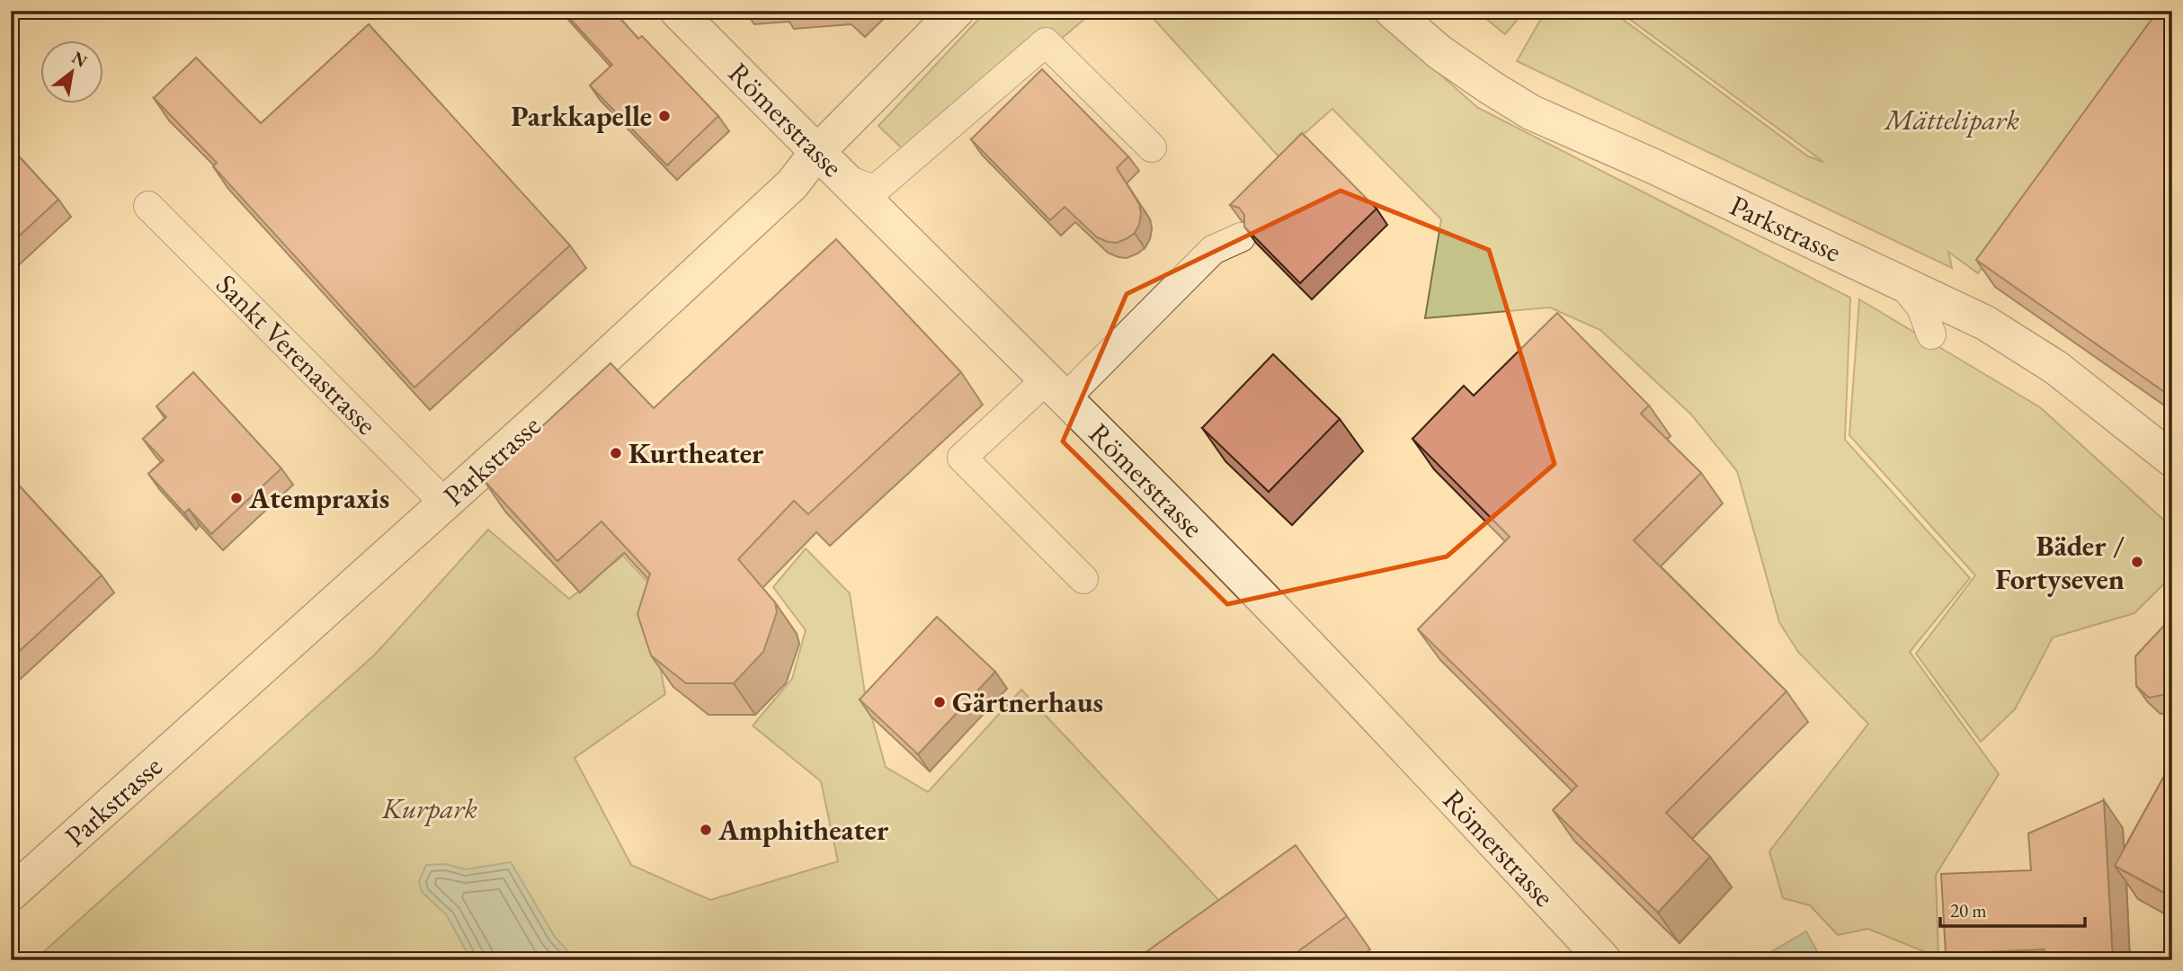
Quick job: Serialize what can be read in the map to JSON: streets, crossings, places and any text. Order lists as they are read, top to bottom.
{
  "streets": {
    "street": ["Römerstrasse", "Parkstrasse"],
    "lane": ["Sankt Verenastrasse"]
  },
  "crossings": [
    ["Römerstrasse", "Parkstrasse"],
    ["Parkstrasse", "Sankt Verenastrasse"]
  ],
  "parks": ["Mättelipark", "Kurpark"],
  "places": [
    "Parkkapelle",
    "Kurtheater",
    "Atempraxis",
    "Bäder / Fortyseven",
    "Gärtnerhaus",
    "Amphitheater"
  ],
  "scale_bar": "20 m",
  "north": "top right"
}
